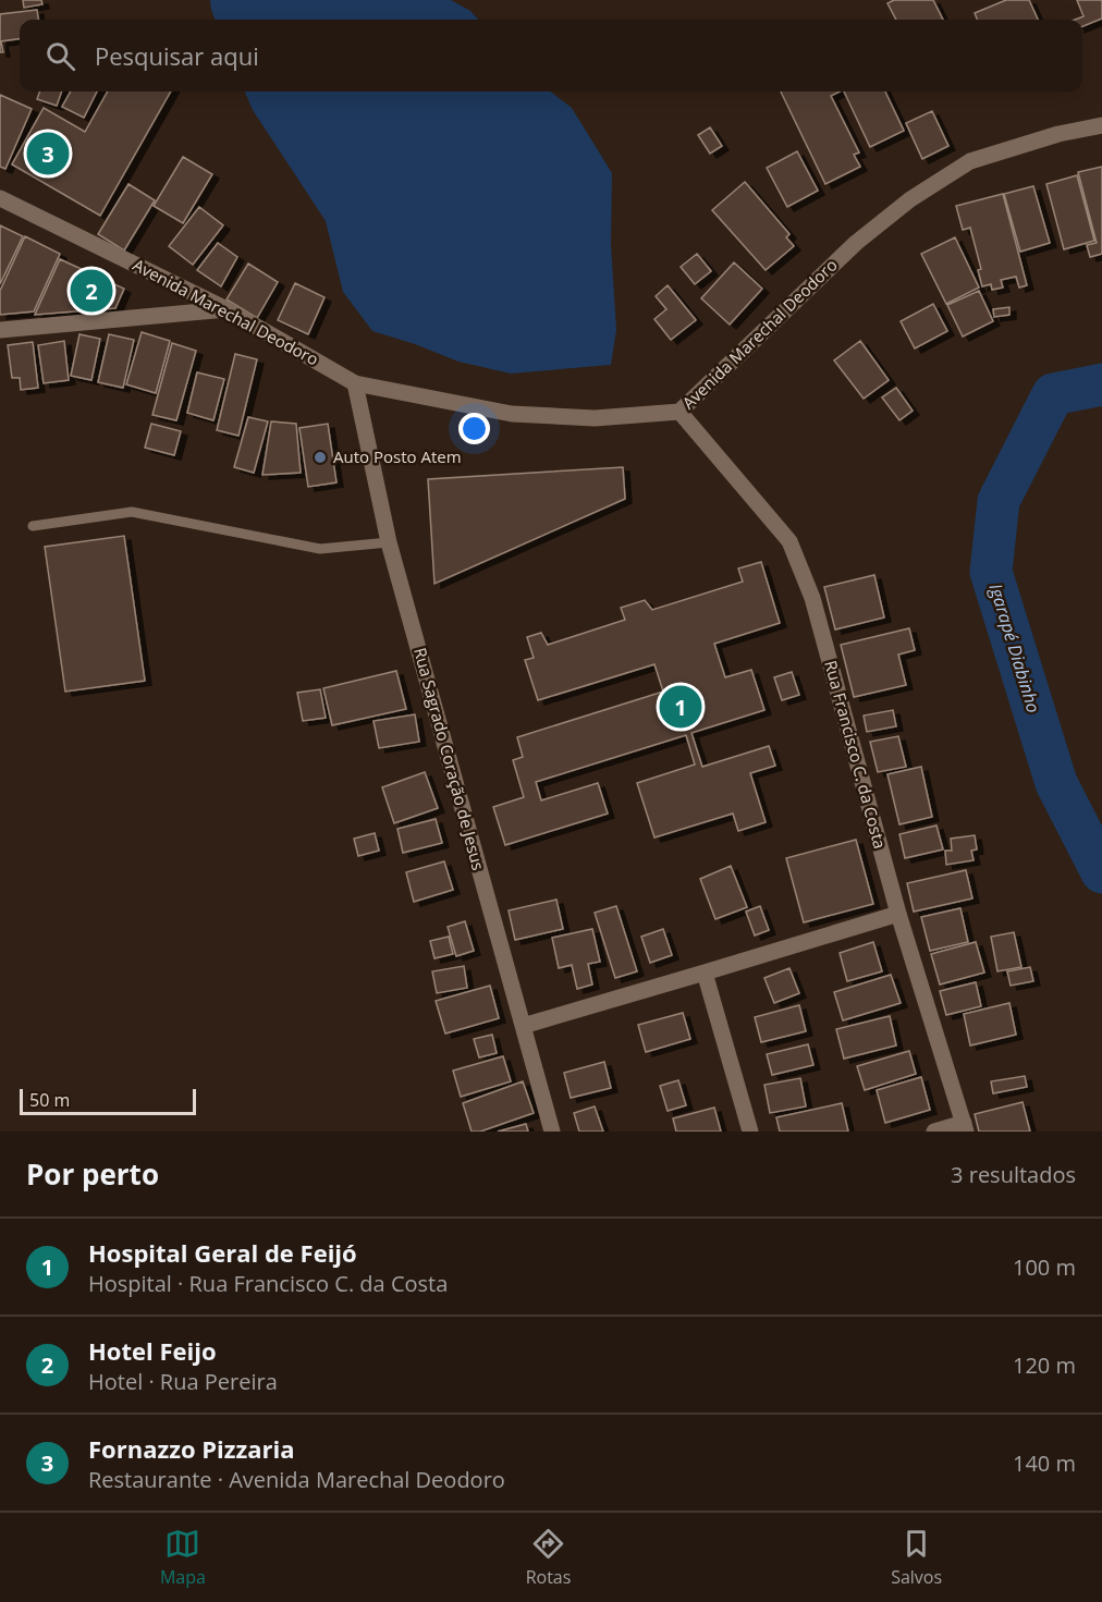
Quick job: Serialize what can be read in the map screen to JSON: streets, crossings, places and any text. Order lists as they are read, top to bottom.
{
  "streets": {
    "street": ["Avenida Marechal Deodoro", "Rua Francisco C. da Costa", "Rua Sagrado Coração de Jesus"]
  },
  "crossings": [
    ["Avenida Marechal Deodoro", "Rua Francisco C. da Costa"],
    ["Avenida Marechal Deodoro", "Rua Sagrado Coração de Jesus"]
  ],
  "water": ["Igarapé Diabinho"],
  "places": ["Auto Posto Atem"],
  "scale_bar": "50 m",
  "page": {
    "search": "Pesquisar aqui",
    "pins": ["3", "2", "1"],
    "scale": "50 m",
    "heading": ["Por perto", "3 resultados"],
    "list": [
      {
        "mark": "1",
        "name": "Hospital Geral de Feijó",
        "note": "Hospital · Rua Francisco C. da Costa",
        "value": "100 m"
      },
      {
        "mark": "2",
        "name": "Hotel Feijo",
        "note": "Hotel · Rua Pereira",
        "value": "120 m"
      },
      {
        "mark": "3",
        "name": "Fornazzo Pizzaria",
        "note": "Restaurante · Avenida Marechal Deodoro",
        "value": "140 m"
      }
    ],
    "nav": ["Mapa", "Rotas", "Salvos"]
  }
}
